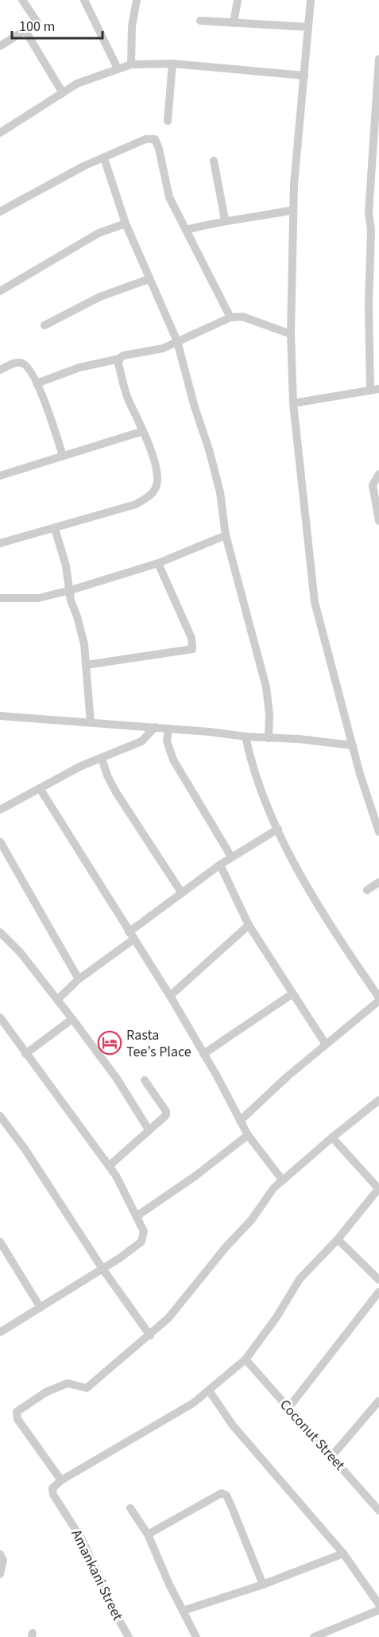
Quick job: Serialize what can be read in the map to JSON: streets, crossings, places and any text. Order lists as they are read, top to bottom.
{
  "streets": {
    "street": ["Coconut Street", "Amankani Street"]
  },
  "places": {
    "hotel": ["Rasta Tee’s Place"]
  },
  "scale_bar": "100 m"
}
